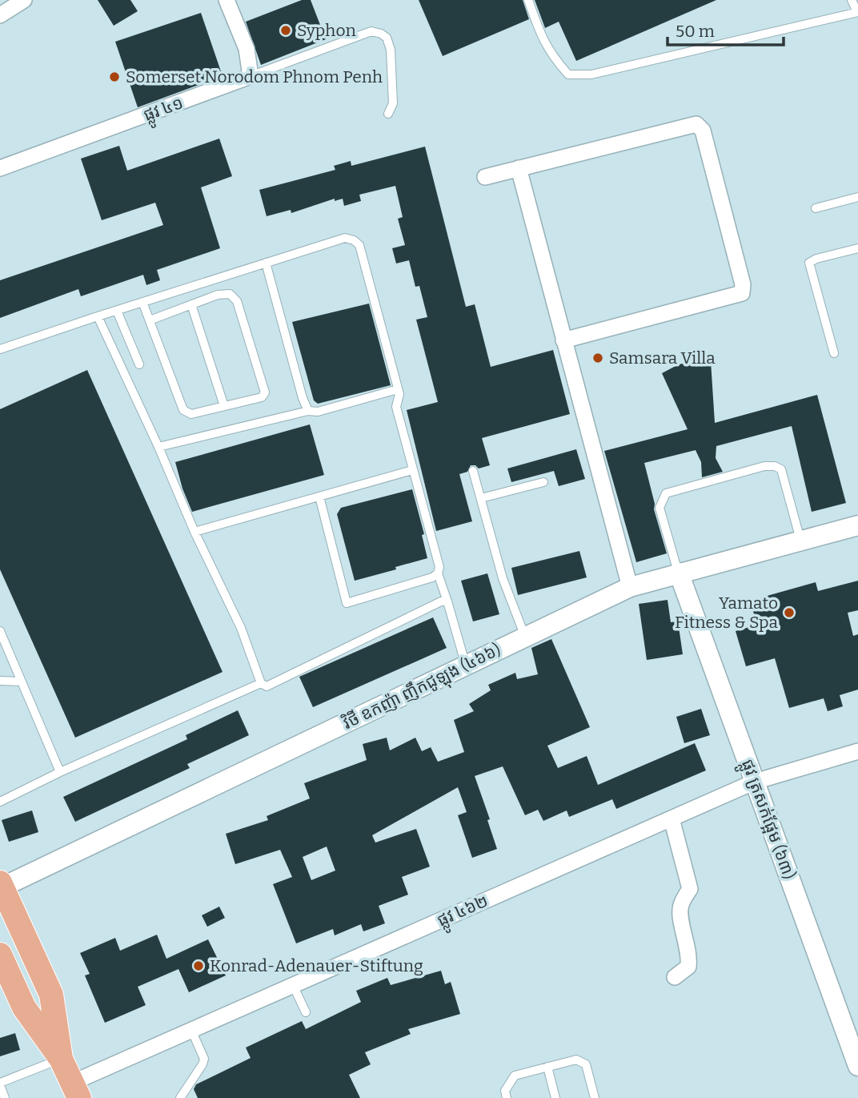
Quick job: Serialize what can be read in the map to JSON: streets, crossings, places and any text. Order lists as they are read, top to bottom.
{
  "streets": {
    "street": [
      "ផ្លូវ ៤១",
      "វិថី ឧកញ៉ា ញឹកជូឡុង (៤៦៦)",
      "ផ្លូវ ត្រសក់ផ្អែម (៦៣)",
      "ផ្លូវ ៤៦២"
    ]
  },
  "crossings": [
    ["វិថី ឧកញ៉ា ញឹកជូឡុង (៤៦៦)", "ផ្លូវ ត្រសក់ផ្អែម (៦៣)"],
    ["ផ្លូវ ត្រសក់ផ្អែម (៦៣)", "ផ្លូវ ៤៦២"]
  ],
  "places": [
    "Syphon",
    "Somerset Norodom Phnom Penh",
    "Samsara Villa",
    "Yamato Fitness & Spa",
    "Konrad-Adenauer-Stiftung"
  ],
  "scale_bar": "50 m"
}
